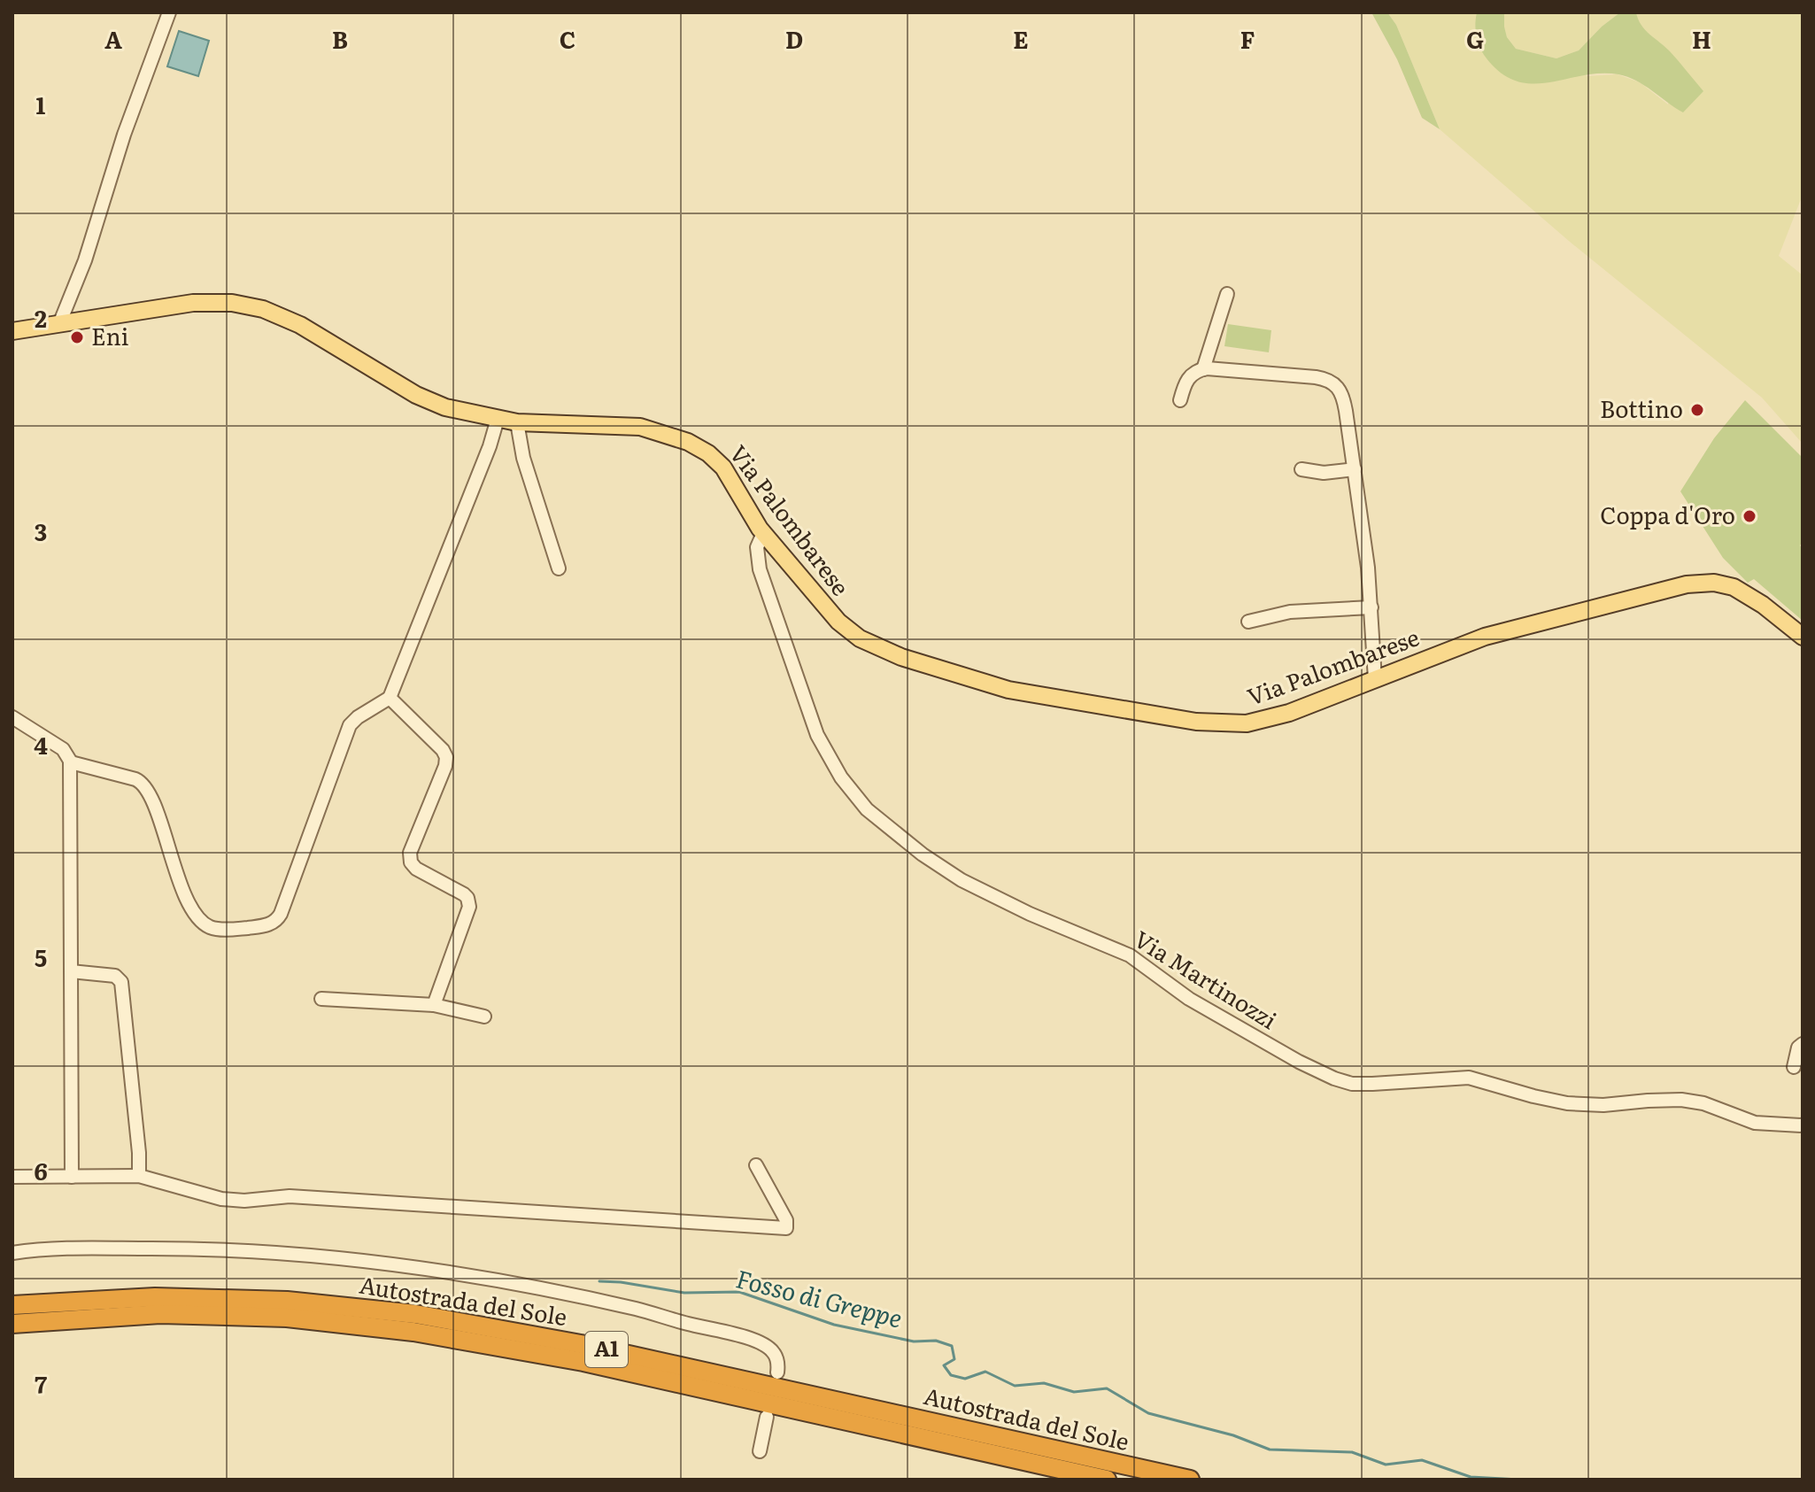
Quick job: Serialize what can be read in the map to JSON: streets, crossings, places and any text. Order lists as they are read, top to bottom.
{
  "streets": {
    "highway": ["Autostrada del Sole", "A1"],
    "main road": ["Via Palombarese"],
    "street": ["Via Martinozzi"]
  },
  "crossings": [
    ["Via Palombarese", "Via Martinozzi"]
  ],
  "water": ["Fosso di Greppe"],
  "places": ["Eni", "Bottino", "Coppa d'Oro"],
  "grid": {
    "columns": [
      "A",
      "B",
      "C",
      "D",
      "E",
      "F",
      "G",
      "H"
    ],
    "rows": [
      "1",
      "2",
      "3",
      "4",
      "5",
      "6",
      "7"
    ]
  }
}
